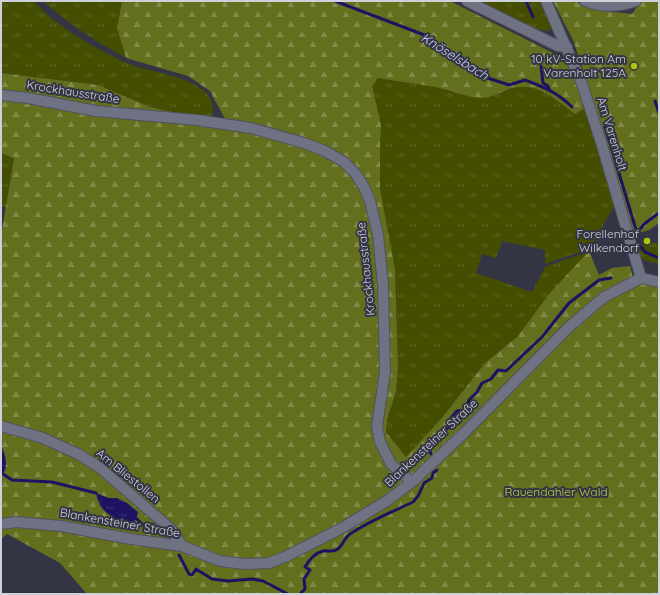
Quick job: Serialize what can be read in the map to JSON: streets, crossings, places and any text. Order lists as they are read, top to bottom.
{
  "streets": {
    "street": [
      "Krockhausstraße",
      "Am Varenholt",
      "Blankensteiner Straße",
      "Am Bliestollen"
    ]
  },
  "crossings": [
    ["Krockhausstraße", "Blankensteiner Straße"],
    ["Am Varenholt", "Blankensteiner Straße"],
    ["Blankensteiner Straße", "Am Bliestollen"]
  ],
  "water": ["Knöselsbach"],
  "parks": ["Rauendahler Wald"],
  "places": ["10 kV-Station Am Varenholt 125A", "Forellenhof Wilkendorf"]
}
